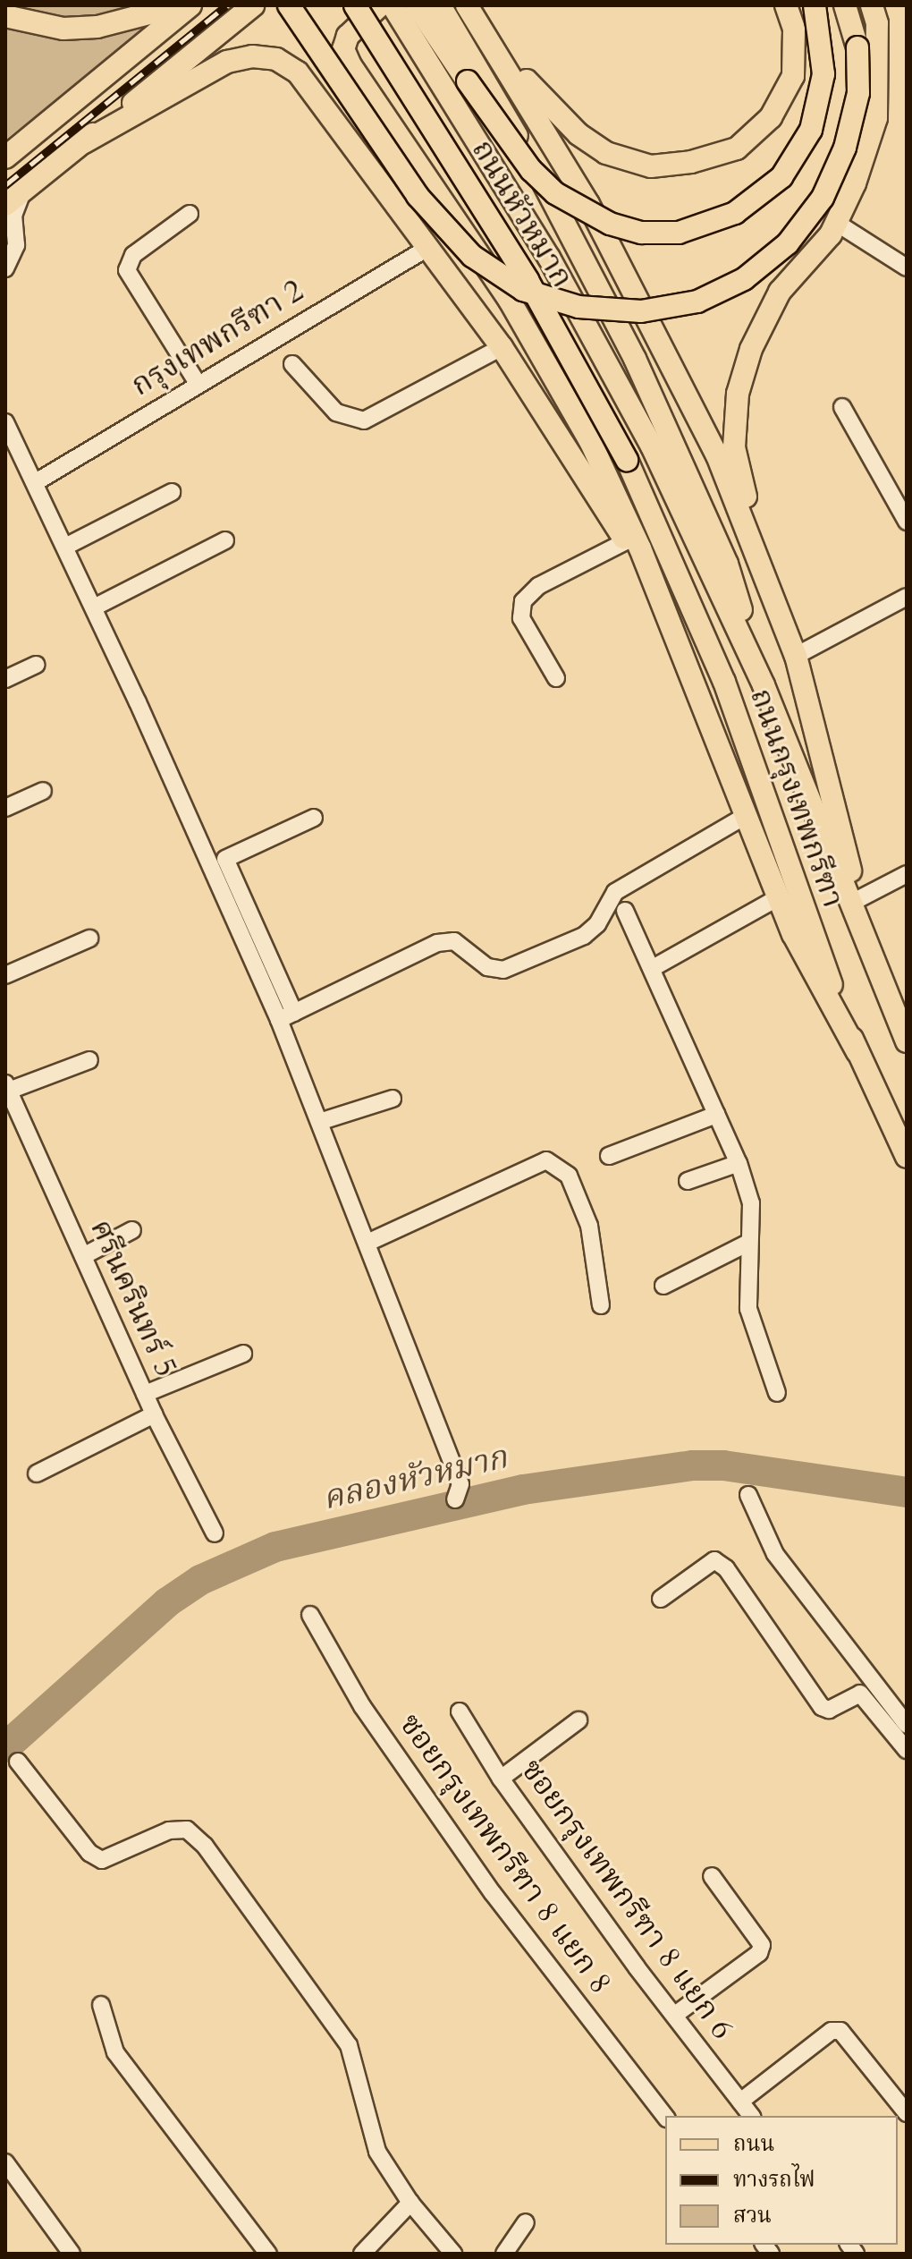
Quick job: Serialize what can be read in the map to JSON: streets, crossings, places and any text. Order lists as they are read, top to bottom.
{
  "streets": {
    "main road": ["ถนนหัวหมาก", "ถนนกรุงเทพกรีฑา"],
    "street": [
      "กรุงเทพกรีฑา 2",
      "ศรีนครินทร์ 5",
      "ซอยกรุงเทพกรีฑา 8 แยก 8",
      "ซอยกรุงเทพกรีฑา 8 แยก 6"
    ]
  },
  "crossings": [
    ["ถนนหัวหมาก", "ถนนกรุงเทพกรีฑา"]
  ],
  "water": ["คลองหัวหมาก"],
  "legend": ["ถนน", "ทางรถไฟ", "สวน"]
}
